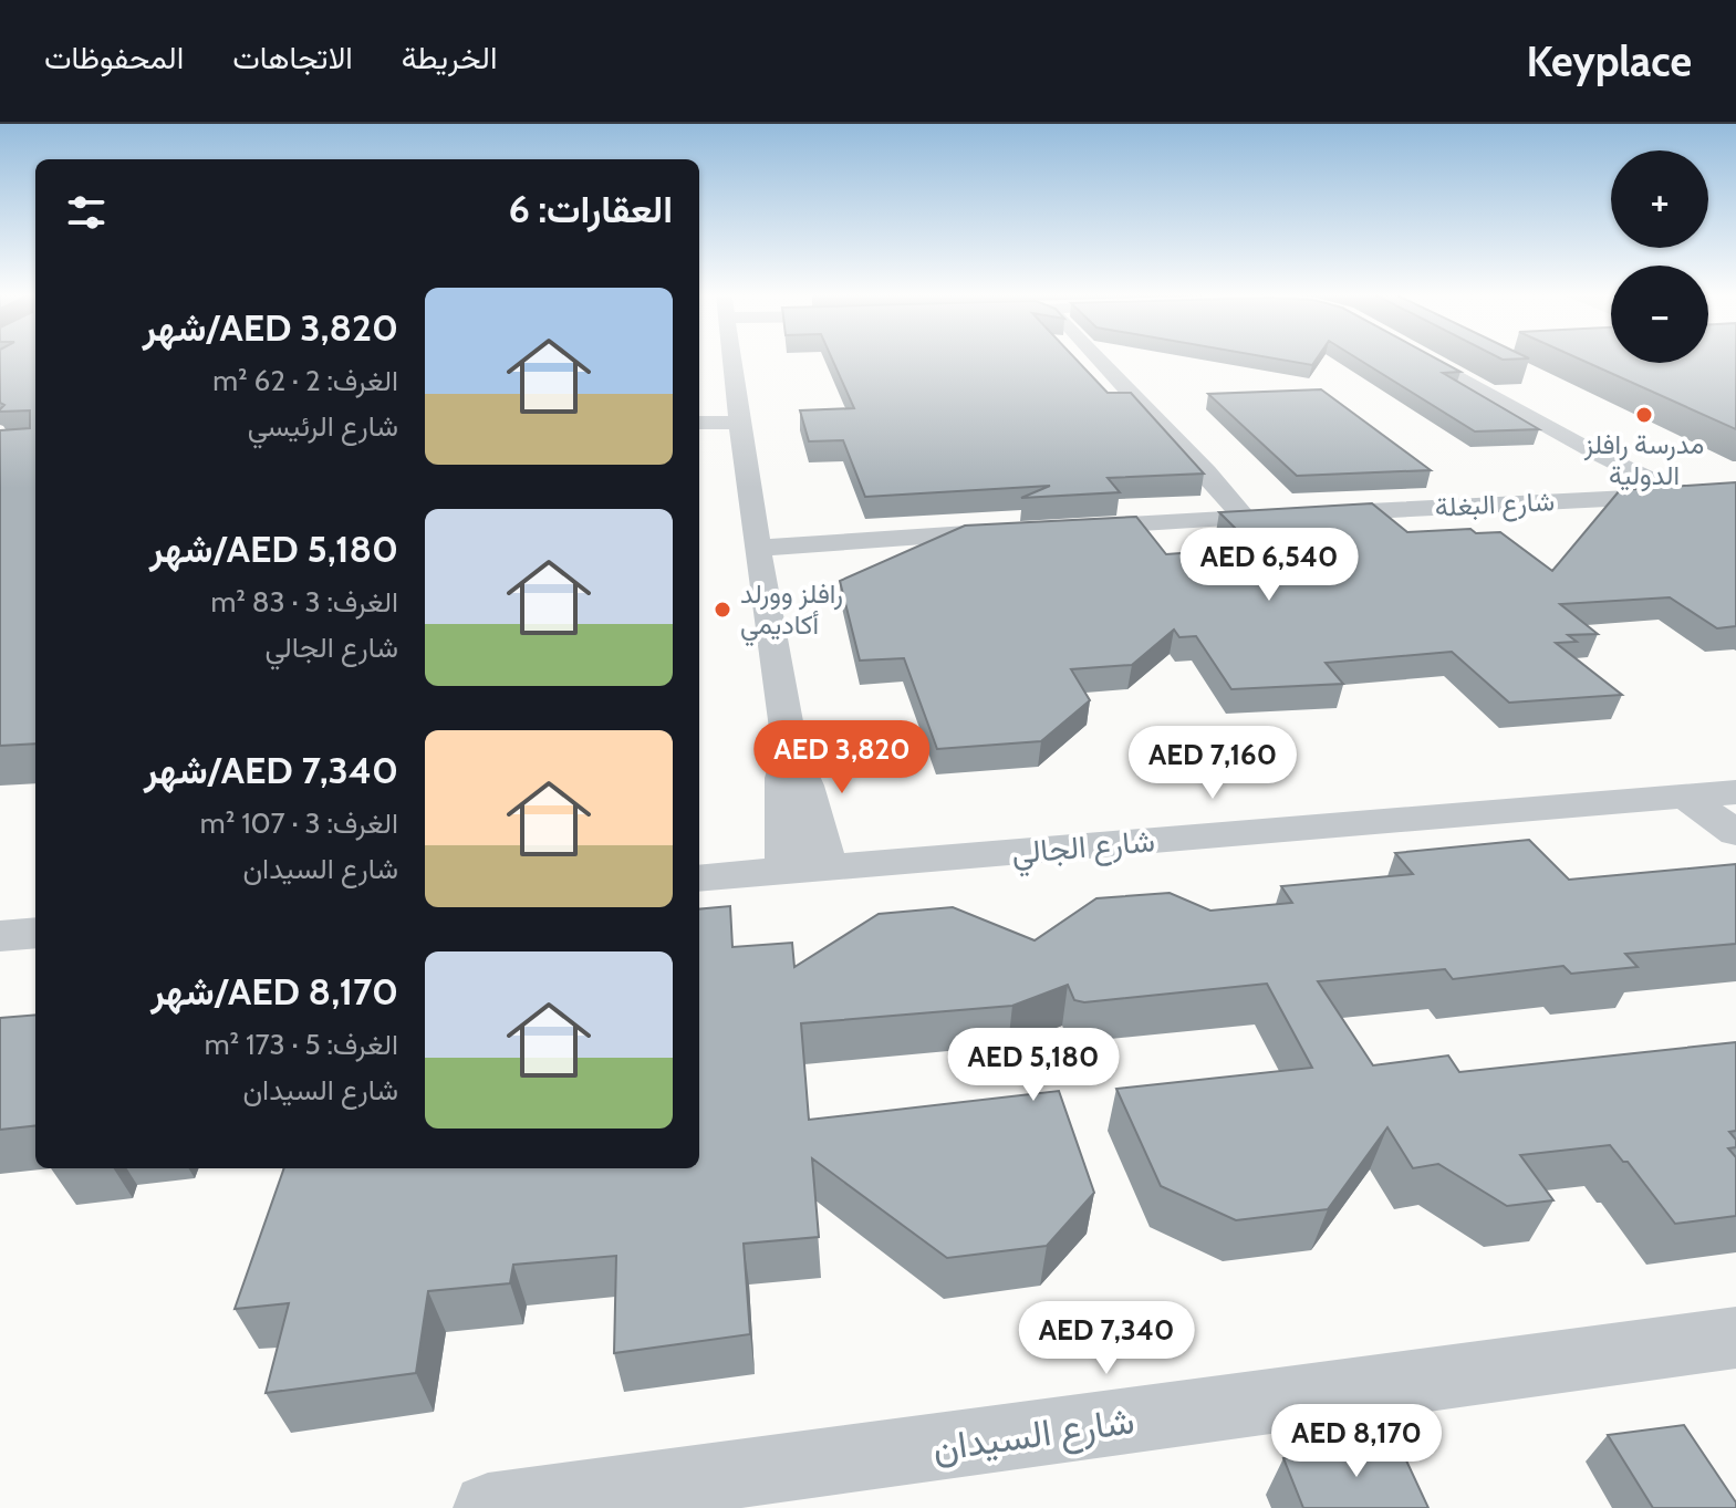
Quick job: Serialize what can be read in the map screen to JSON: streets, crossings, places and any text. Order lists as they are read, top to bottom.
{
  "streets": {
    "street": ["شارع البغلة", "شارع الجالي", "شارع السيدان"]
  },
  "places": ["مدرسة رافلز الدولية", "رافلز وورلد أكاديمي"],
  "page": {
    "header": "Keyplace",
    "nav": ["الخريطة", "الاتجاهات", "المحفوظات"],
    "map_buttons": ["+", "−"],
    "heading": "العقارات: 6",
    "list": [
      {
        "name": "AED 3,820/شهر",
        "note": "الغرف: 2 · 62 m² · شارع الرئيسي"
      },
      {
        "name": "AED 5,180/شهر",
        "note": "الغرف: 3 · 83 m² · شارع الجالي"
      },
      {
        "name": "AED 7,340/شهر",
        "note": "الغرف: 3 · 107 m² · شارع السيدان"
      },
      {
        "name": "AED 8,170/شهر",
        "note": "الغرف: 5 · 173 m² · شارع السيدان"
      }
    ],
    "price": [
      "AED 6,540",
      "AED 3,820",
      "AED 7,160",
      "AED 5,180",
      "AED 7,340",
      "AED 8,170"
    ]
  }
}
